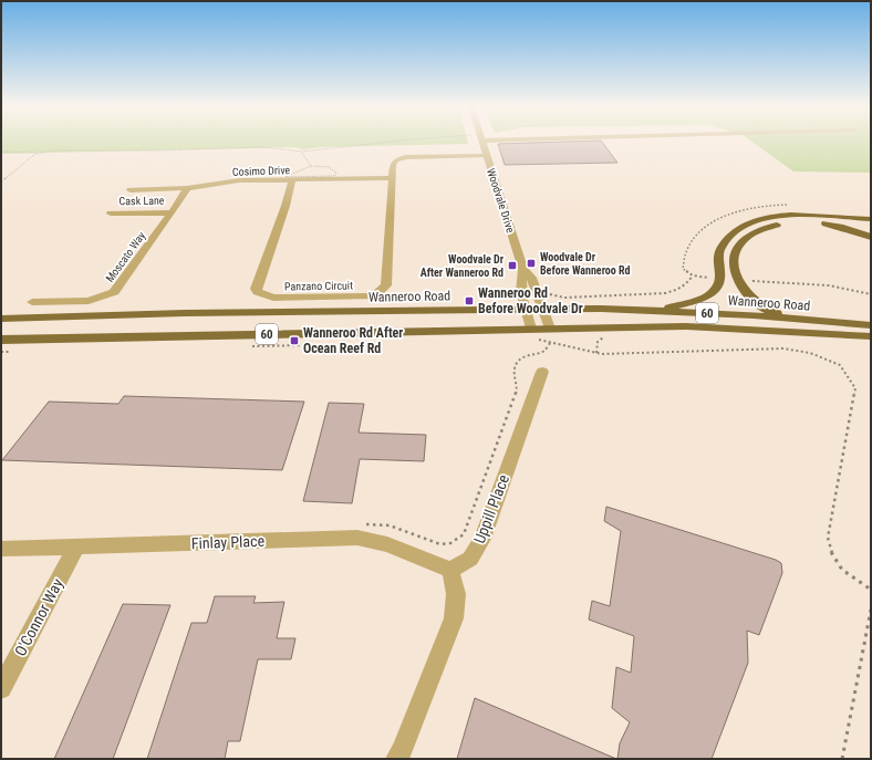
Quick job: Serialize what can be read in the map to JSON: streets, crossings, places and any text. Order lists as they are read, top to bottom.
{
  "streets": {
    "highway": ["Wanneroo Road", "60"],
    "street": [
      "Cosimo Drive",
      "Cask Lane",
      "Woodvale Drive",
      "Moscato Way",
      "Panzano Circuit",
      "Uppill Place",
      "Finlay Place",
      "O'Connor Way"
    ]
  },
  "crossings": [
    ["Cosimo Drive", "Moscato Way"],
    ["Cosimo Drive", "Panzano Circuit"],
    ["Cask Lane", "Moscato Way"],
    ["Woodvale Drive", "Panzano Circuit"],
    ["Woodvale Drive", "Wanneroo Road"],
    ["Woodvale Drive", "60"],
    ["Uppill Place", "Finlay Place"],
    ["Finlay Place", "O'Connor Way"]
  ],
  "places": {
    "transit": [
      "Woodvale Dr Before Wanneroo Rd",
      "Woodvale Dr After Wanneroo Rd",
      "Wanneroo Rd Before Woodvale Dr",
      "Wanneroo Rd After Ocean Reef Rd"
    ]
  }
}
